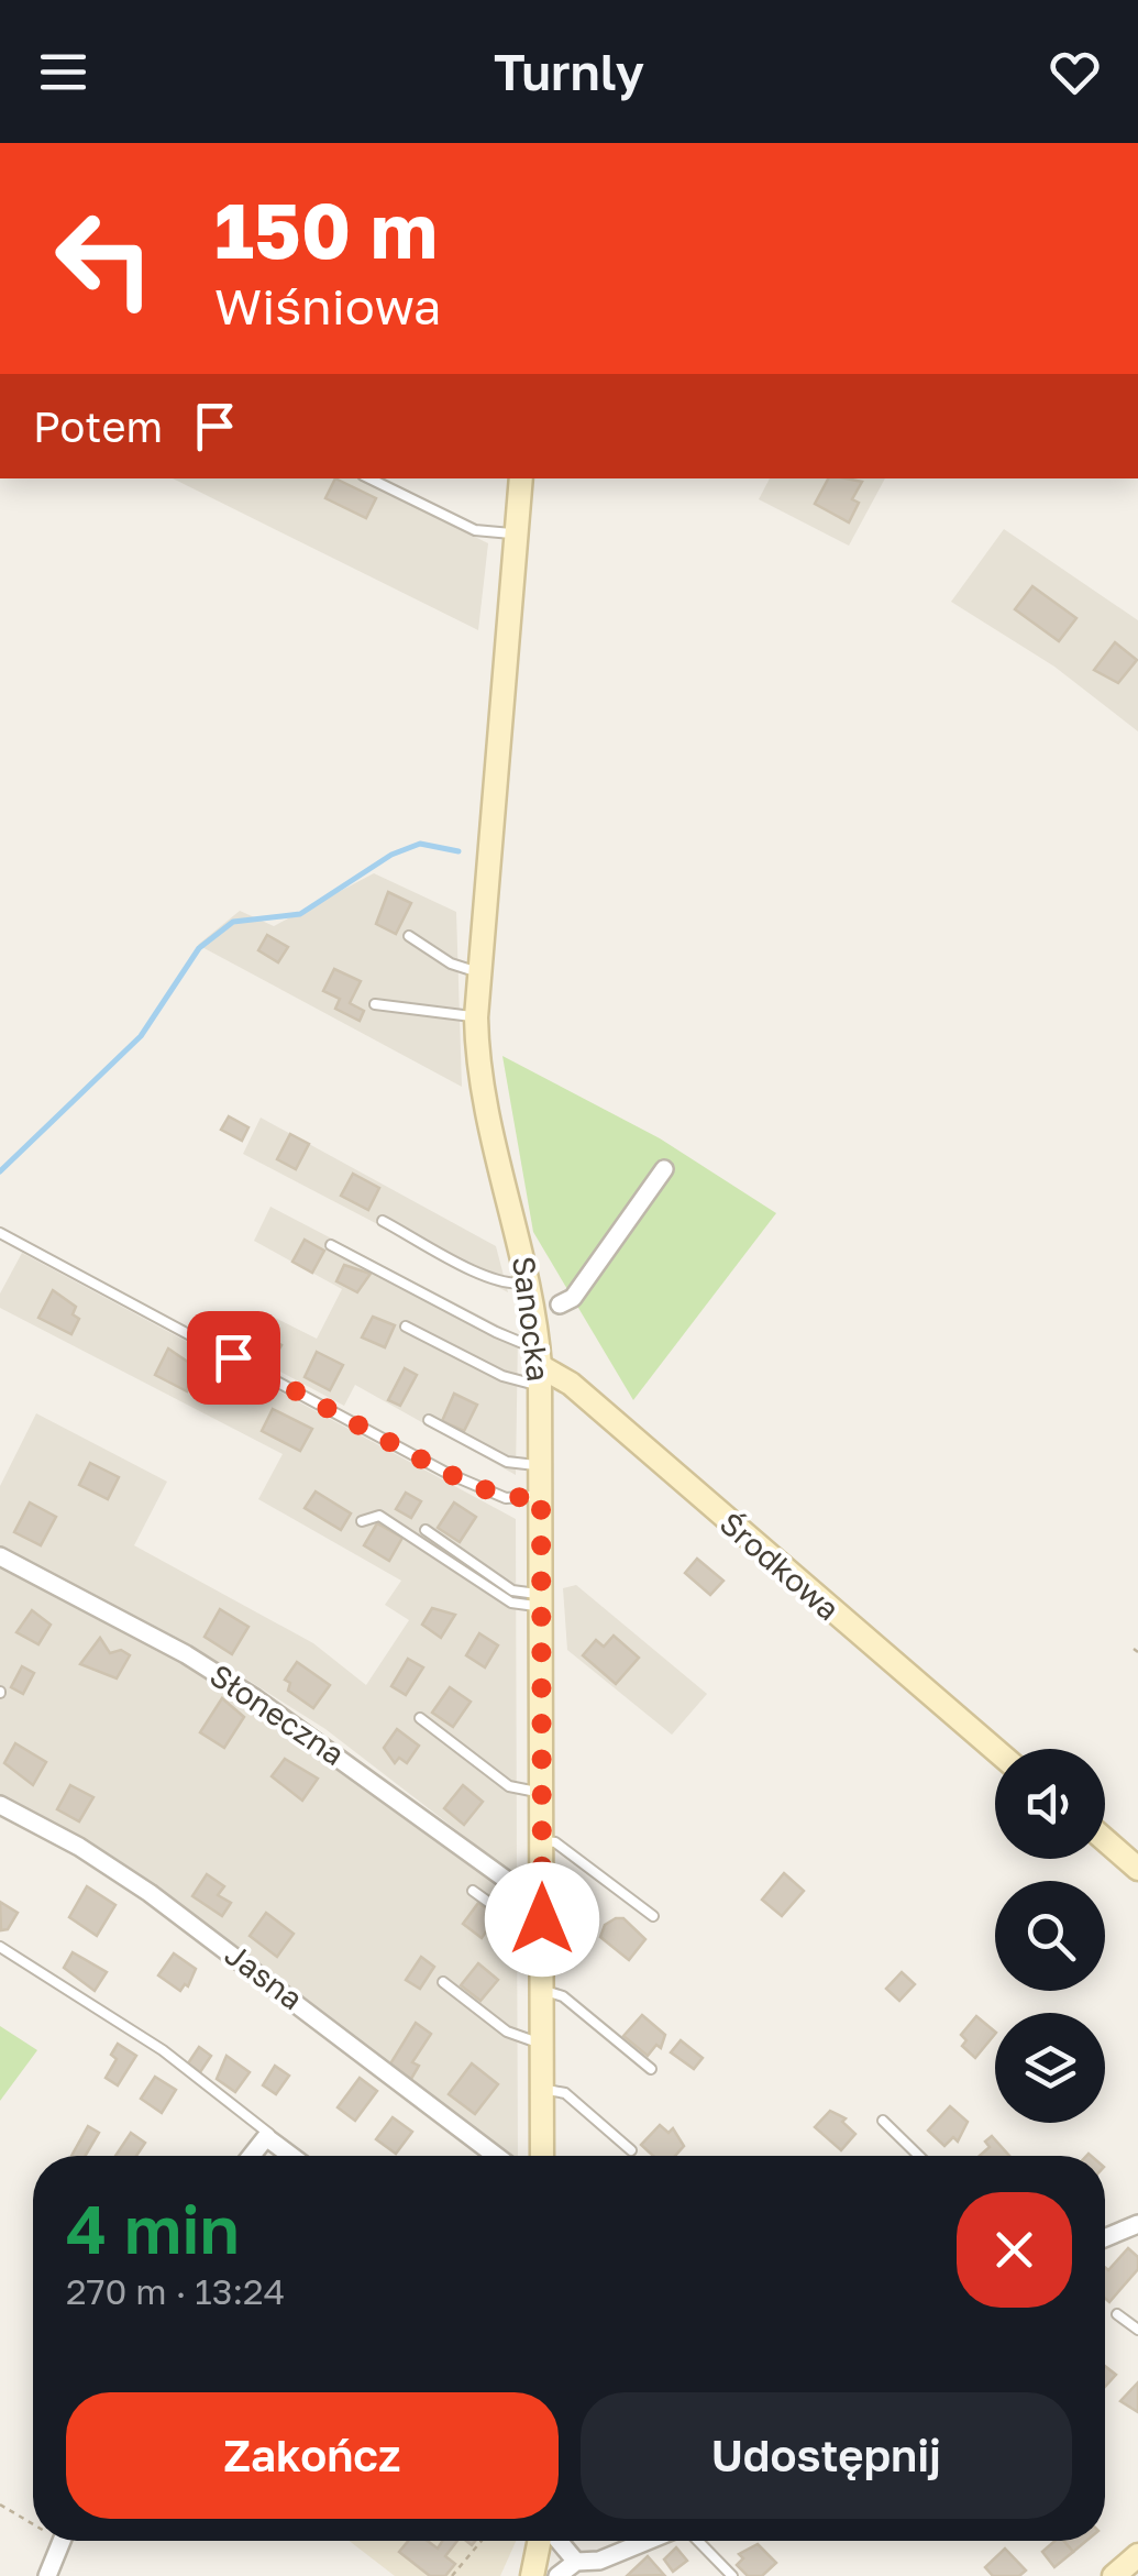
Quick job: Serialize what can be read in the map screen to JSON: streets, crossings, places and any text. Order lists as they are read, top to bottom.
{
  "streets": {
    "street": [
      "Sanocka",
      "Środkowa",
      "Słoneczna",
      "Jasna"
    ]
  },
  "crossings": [
    ["Sanocka", "Środkowa"],
    ["Sanocka", "Słoneczna"]
  ],
  "page": {
    "header": "Turnly",
    "turn": ["150 m", "Wiśniowa"],
    "then": "Potem",
    "heading": ["4 min", "270 m · 13:24"],
    "buttons": ["Zakończ", "Udostępnij"]
  }
}
